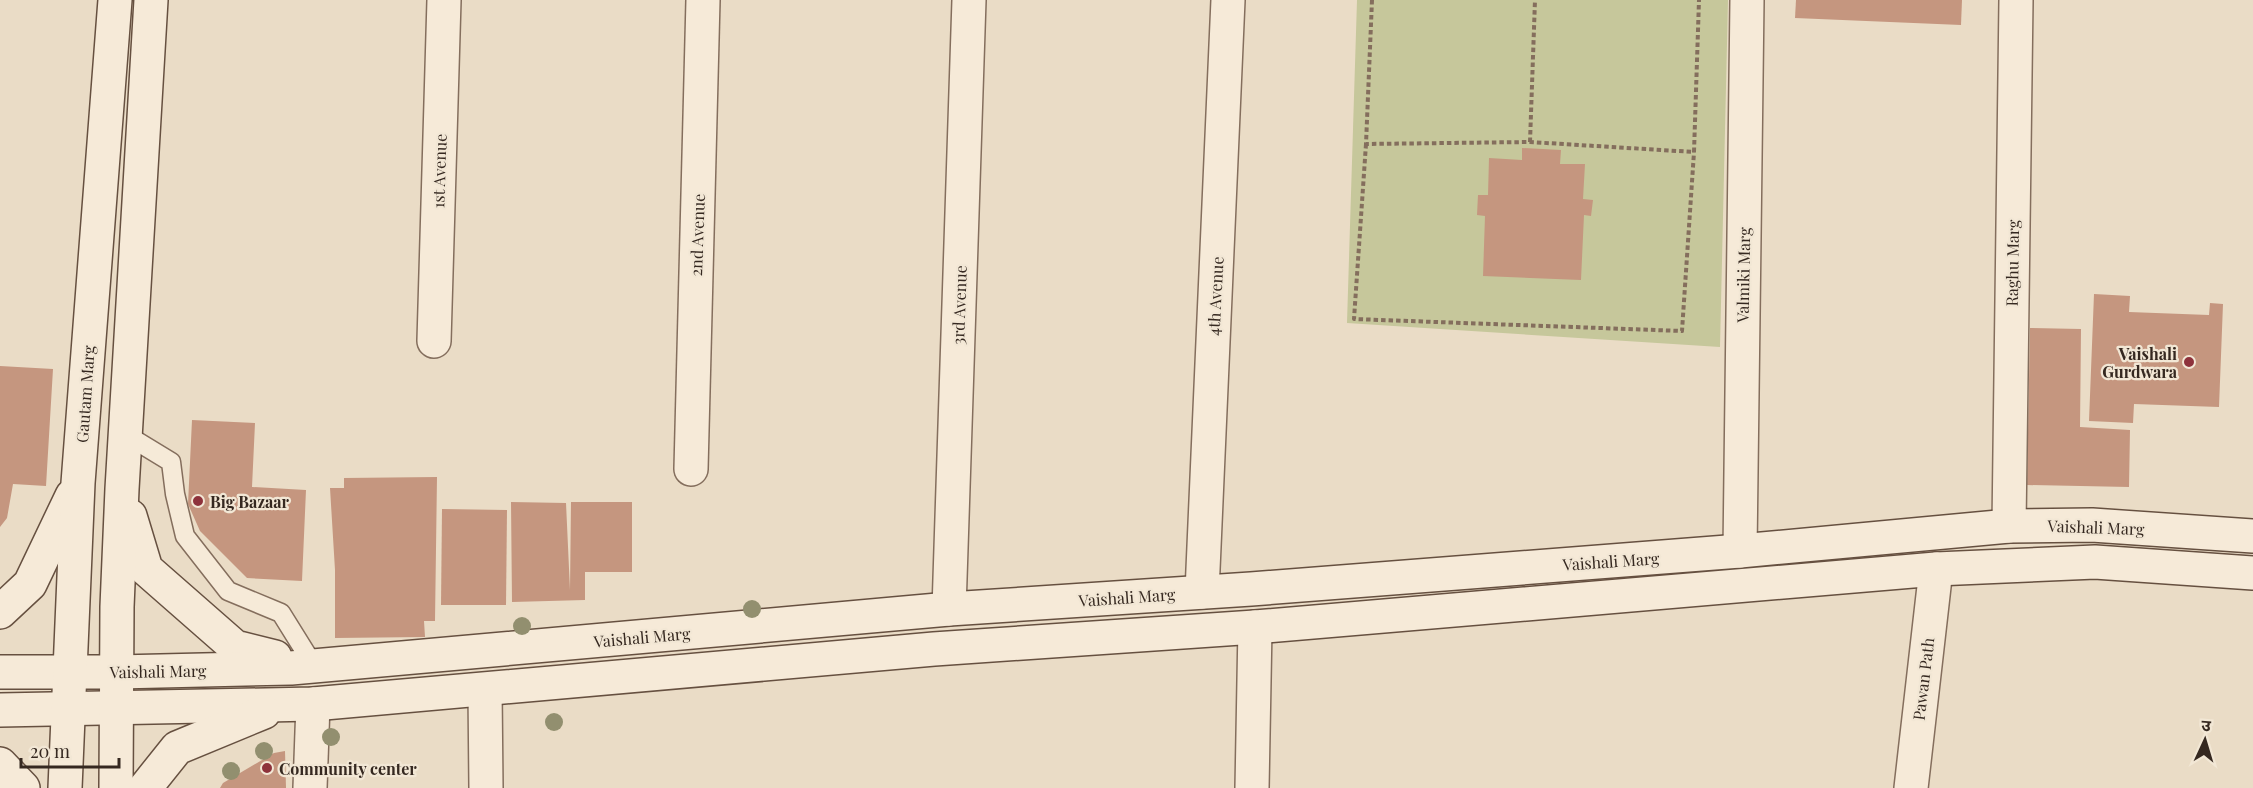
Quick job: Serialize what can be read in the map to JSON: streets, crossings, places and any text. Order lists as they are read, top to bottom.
{
  "streets": {
    "street": [
      "1st Avenue",
      "2nd Avenue",
      "Raghu Marg",
      "Valmiki Marg",
      "4th Avenue",
      "3rd Avenue",
      "Gautam Marg",
      "Vaishali Marg",
      "Pawan Path"
    ]
  },
  "crossings": [
    ["Raghu Marg", "Vaishali Marg"],
    ["Valmiki Marg", "Vaishali Marg"],
    ["4th Avenue", "Vaishali Marg"],
    ["3rd Avenue", "Vaishali Marg"],
    ["Gautam Marg", "Vaishali Marg"],
    ["Vaishali Marg", "Pawan Path"]
  ],
  "places": ["Vaishali Gurdwara", "Big Bazaar", "Community center"],
  "scale_bar": "20 m",
  "north": "top"
}
